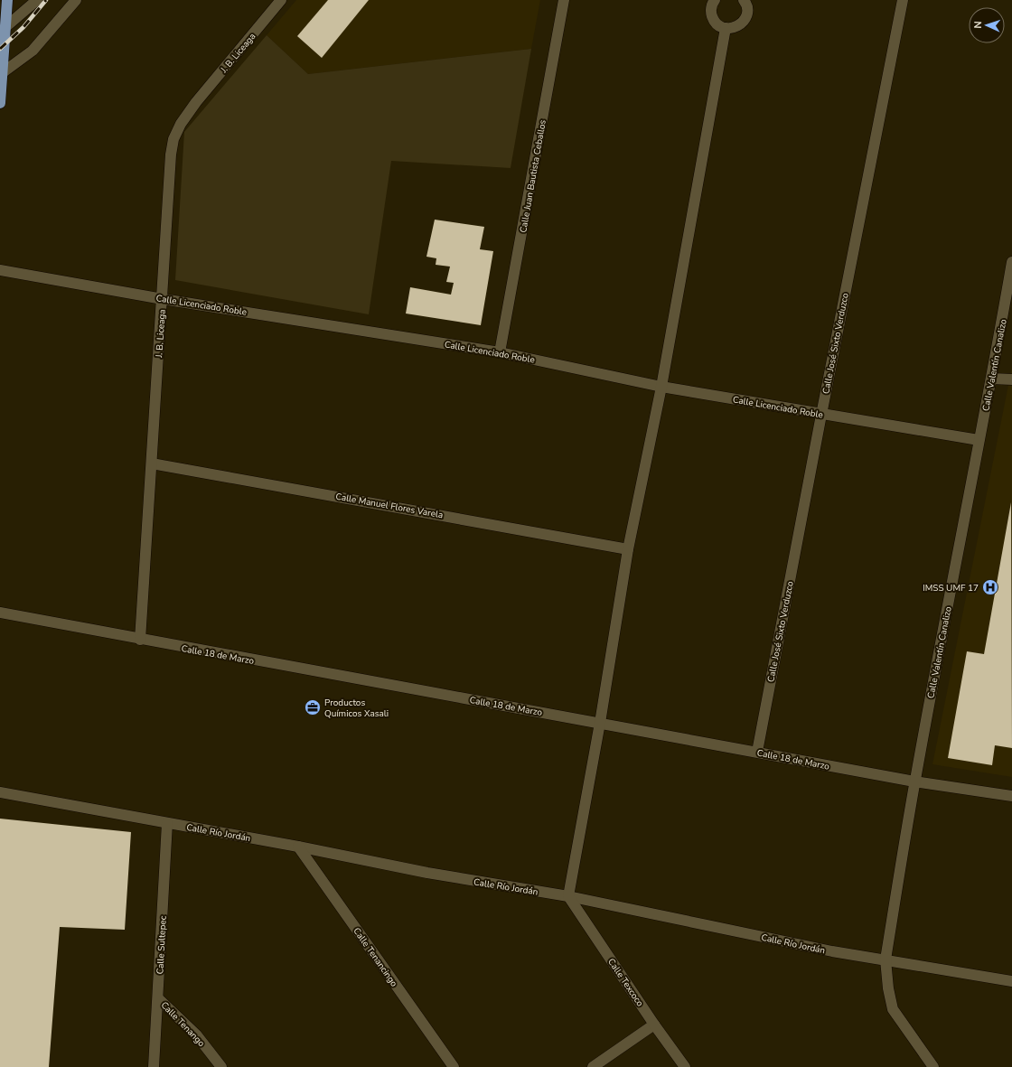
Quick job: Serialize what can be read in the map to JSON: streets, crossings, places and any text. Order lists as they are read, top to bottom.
{
  "streets": {
    "street": [
      "J. B. Liceaga",
      "Calle Juan Bautista Ceballos",
      "Calle Licenciado Roble",
      "Calle José Sixto Verduzco",
      "Calle Valentín Canalizo",
      "Calle Manuel Flores Varela",
      "Calle 18 de Marzo",
      "Calle Río Jordán",
      "Calle Sultepec",
      "Calle Tenancingo",
      "Calle Texcoco",
      "Calle Tenango"
    ]
  },
  "crossings": [
    ["J. B. Liceaga", "Calle Licenciado Roble"],
    ["J. B. Liceaga", "Calle Manuel Flores Varela"],
    ["J. B. Liceaga", "Calle 18 de Marzo"],
    ["Calle Juan Bautista Ceballos", "Calle Licenciado Roble"],
    ["Calle Licenciado Roble", "Calle José Sixto Verduzco"],
    ["Calle Licenciado Roble", "Calle Valentín Canalizo"],
    ["Calle José Sixto Verduzco", "Calle 18 de Marzo"],
    ["Calle Valentín Canalizo", "Calle 18 de Marzo"],
    ["Calle Valentín Canalizo", "Calle Río Jordán"],
    ["Calle Río Jordán", "Calle Sultepec"],
    ["Calle Río Jordán", "Calle Tenancingo"],
    ["Calle Río Jordán", "Calle Texcoco"],
    ["Calle Sultepec", "Calle Tenango"]
  ],
  "places": {
    "hospital": ["IMSS UMF 17"],
    "office": ["Productos Químicos Xasali"]
  },
  "north": "left"
}
